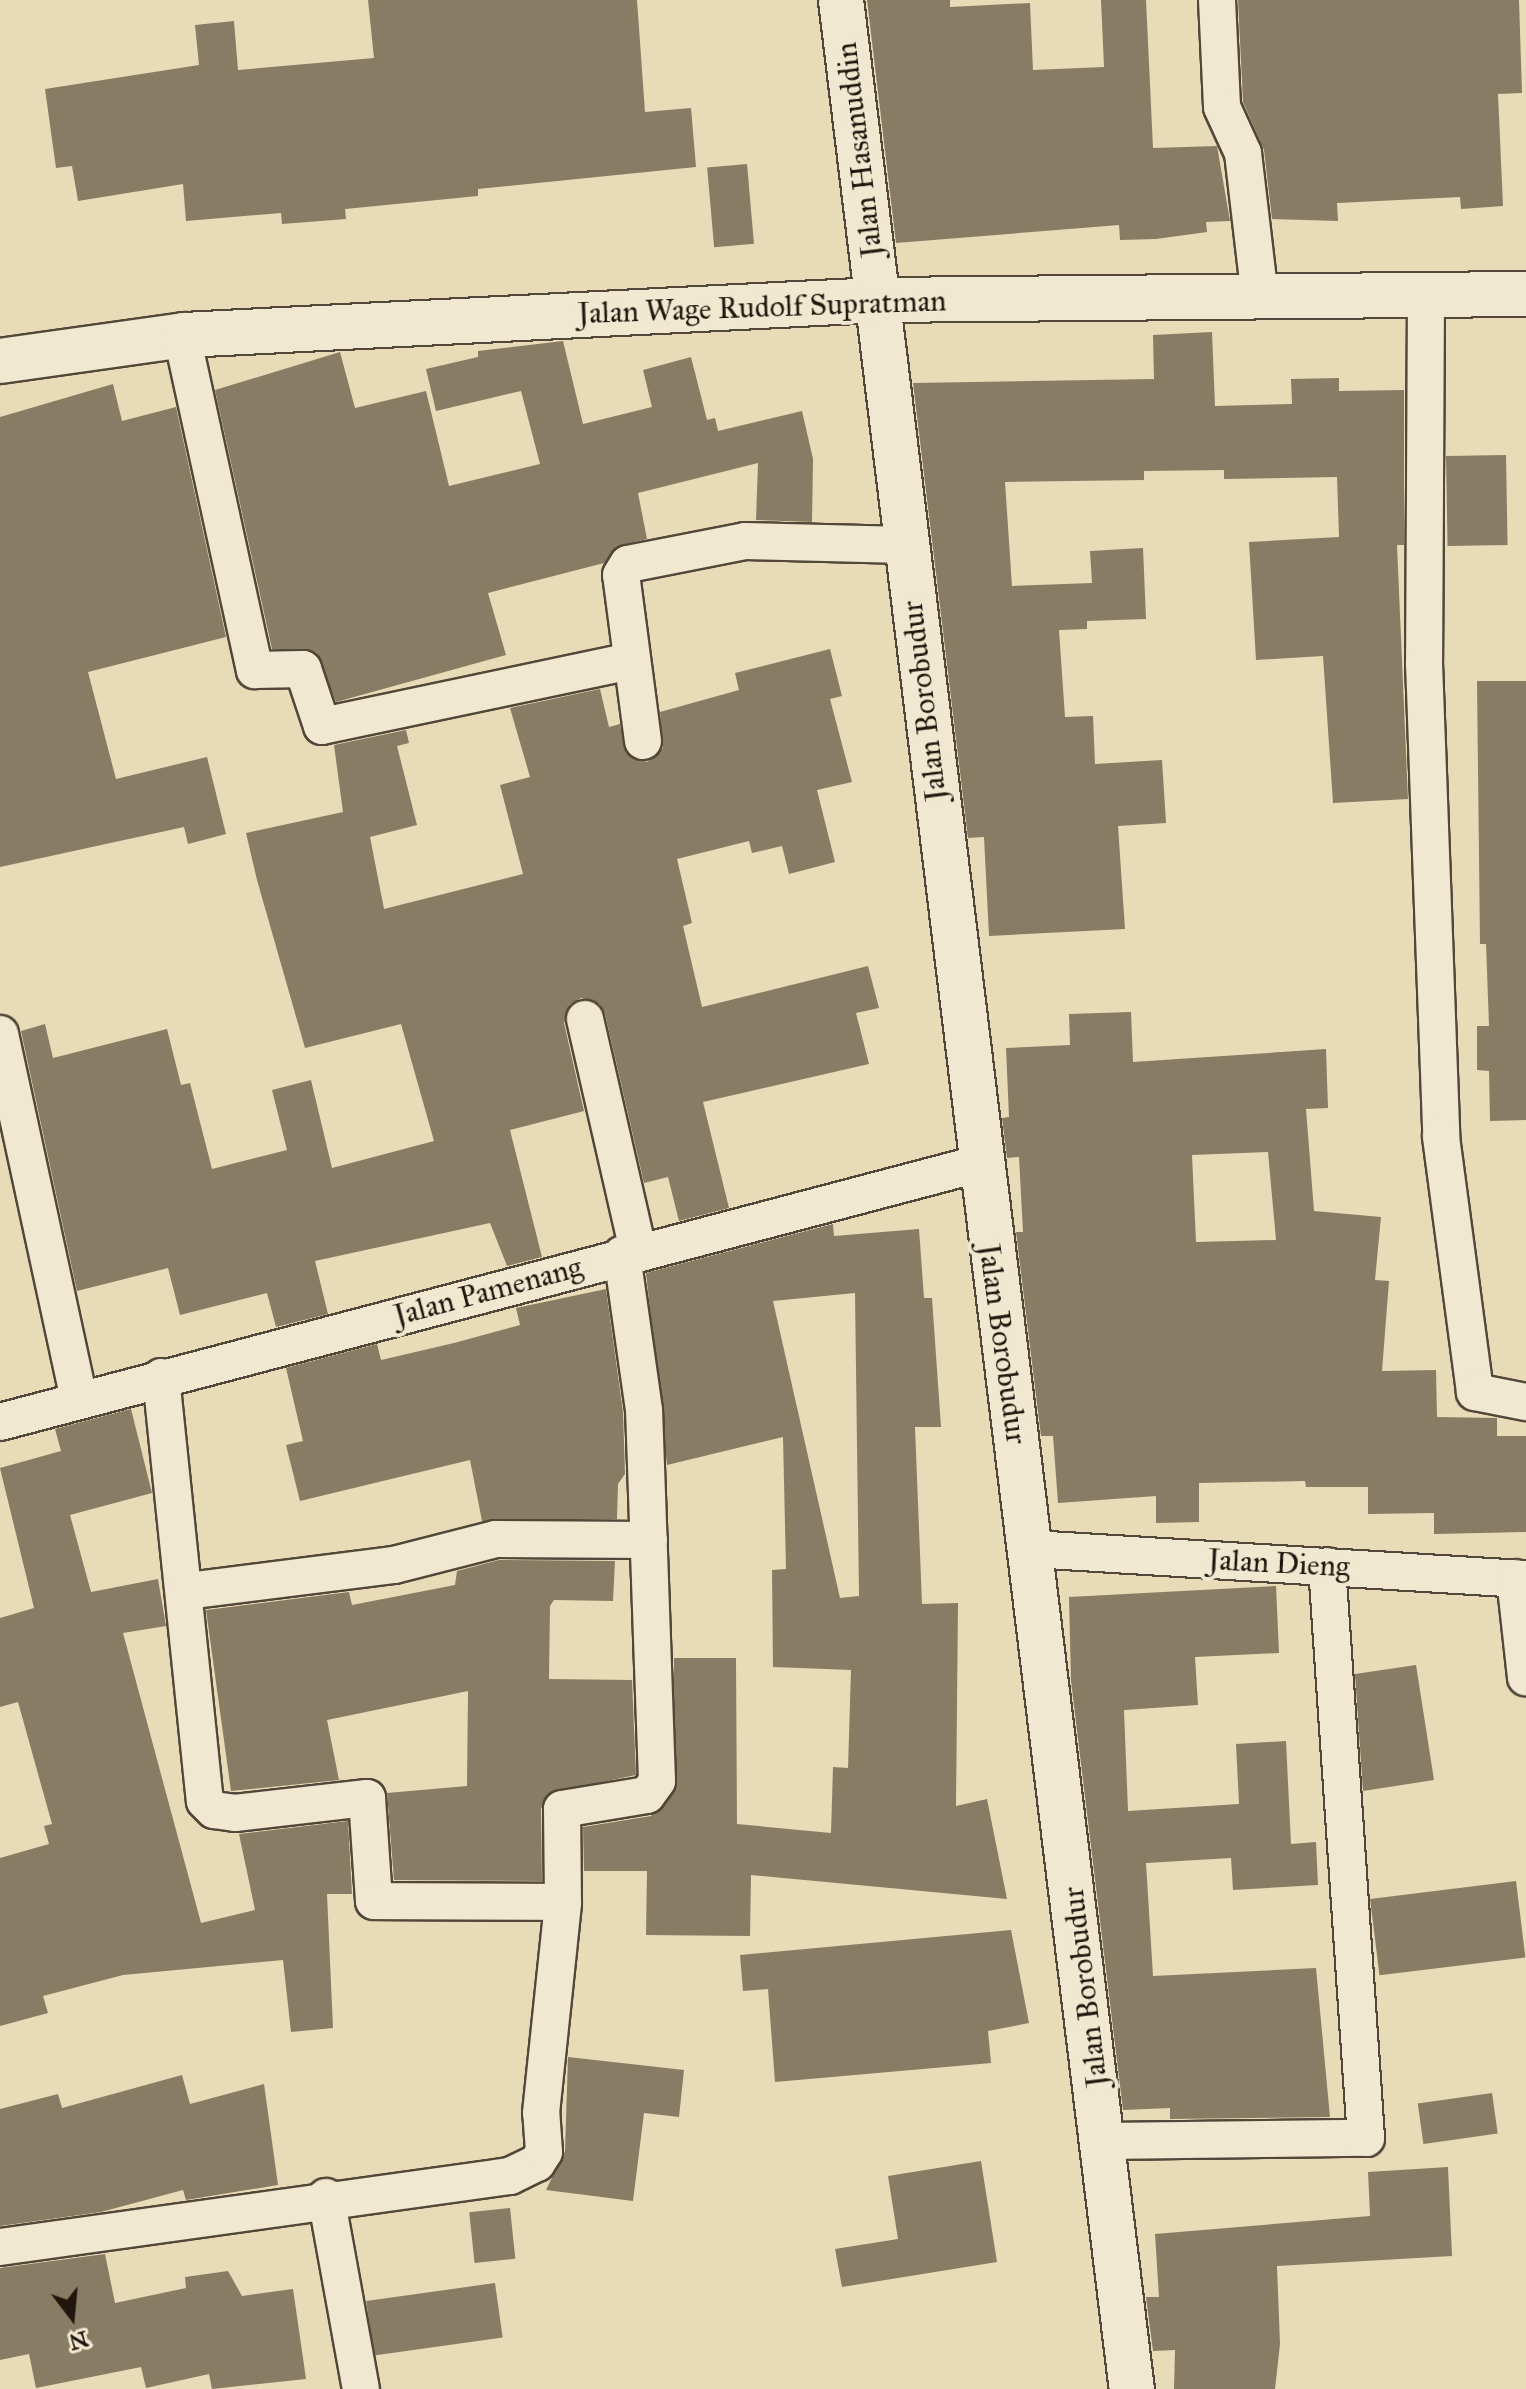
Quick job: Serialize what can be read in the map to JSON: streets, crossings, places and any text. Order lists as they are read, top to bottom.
{
  "streets": {
    "street": [
      "Jalan Hasanuddin",
      "Jalan Wage Rudolf Supratman",
      "Jalan Borobudur",
      "Jalan Pamenang",
      "Jalan Dieng"
    ]
  },
  "crossings": [
    ["Jalan Hasanuddin", "Jalan Wage Rudolf Supratman"],
    ["Jalan Hasanuddin", "Jalan Borobudur"],
    ["Jalan Wage Rudolf Supratman", "Jalan Borobudur"],
    ["Jalan Borobudur", "Jalan Pamenang"],
    ["Jalan Borobudur", "Jalan Dieng"]
  ],
  "north": "bottom"
}
